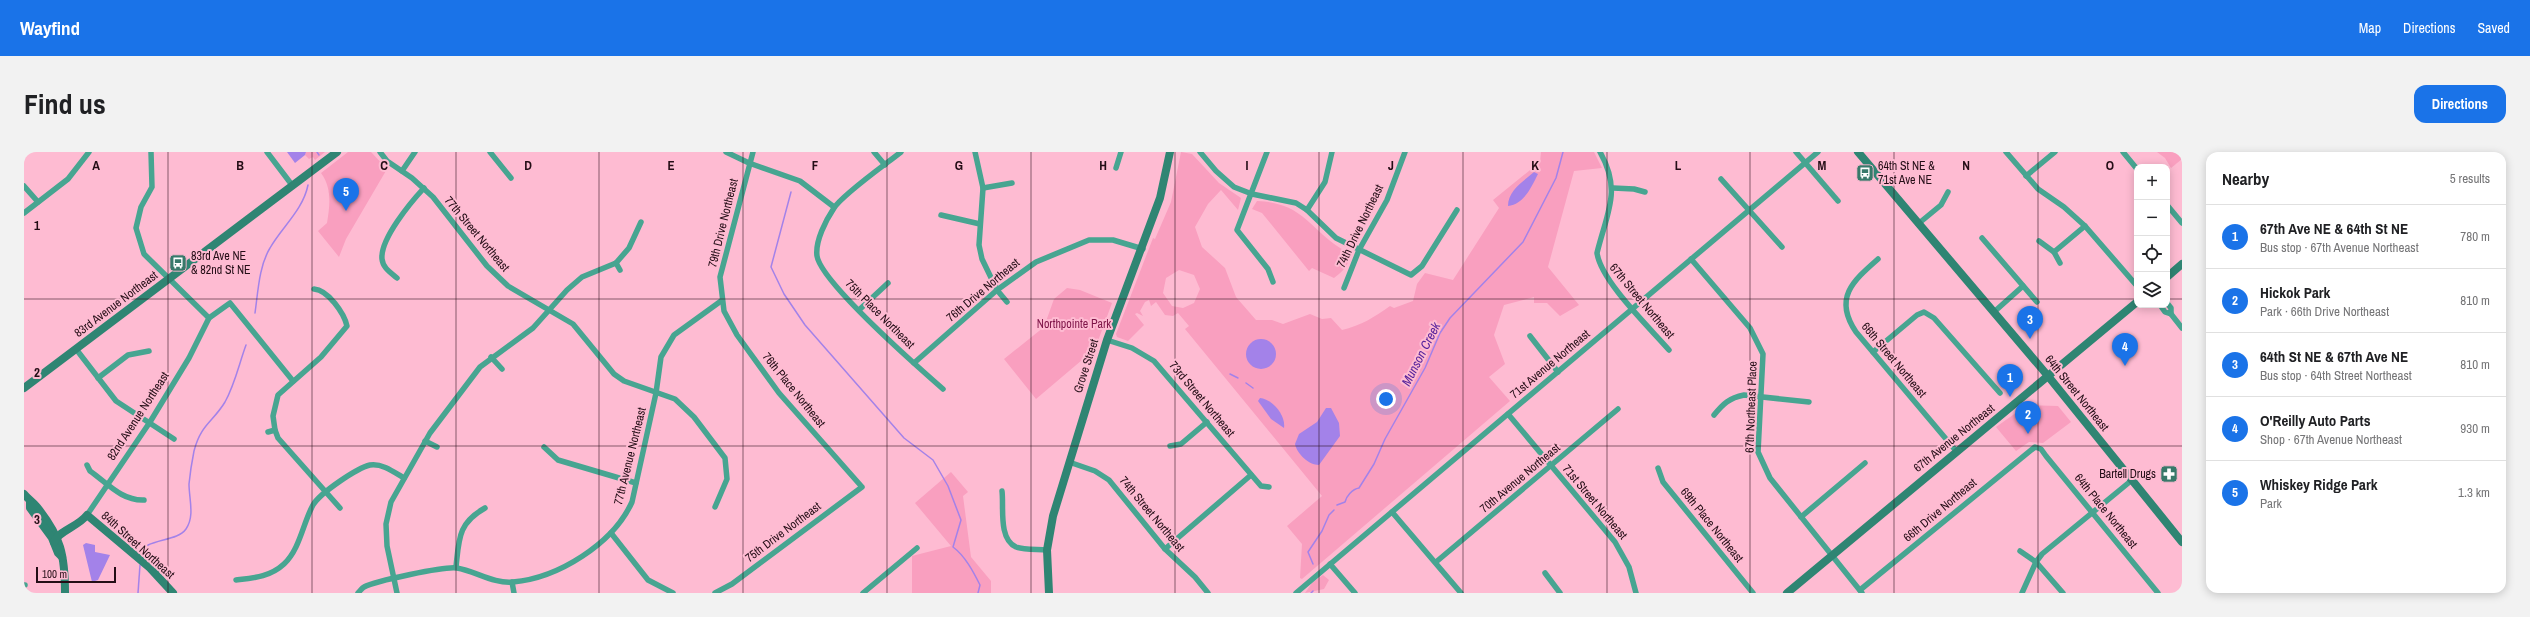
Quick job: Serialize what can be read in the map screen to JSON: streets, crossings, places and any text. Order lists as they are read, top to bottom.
{
  "streets": {
    "street": [
      "79th Drive Northeast",
      "74th Drive Northeast",
      "77th Street Northeast",
      "76th Drive Northeast",
      "67th Street Northeast",
      "83rd Avenue Northeast",
      "75th Place Northeast",
      "66th Street Northeast",
      "71st Avenue Northeast",
      "Grove Street",
      "76th Place Northeast",
      "64th Street Northeast",
      "73rd Street Northeast",
      "67th Northeast Place",
      "82nd Avenue Northeast",
      "67th Avenue Northeast",
      "77th Avenue Northeast",
      "70th Avenue Northeast",
      "71st Street Northeast",
      "66th Drive Northeast",
      "64th Place Northeast",
      "74th Street Northeast",
      "69th Place Northeast",
      "75th Drive Northeast",
      "84th Street Northeast"
    ]
  },
  "crossings": [
    ["79th Drive Northeast", "76th Place Northeast"],
    ["79th Drive Northeast", "77th Avenue Northeast"],
    ["77th Street Northeast", "77th Avenue Northeast"],
    ["76th Drive Northeast", "75th Place Northeast"],
    ["76th Drive Northeast", "Grove Street"],
    ["67th Street Northeast", "71st Avenue Northeast"],
    ["66th Street Northeast", "67th Avenue Northeast"],
    ["71st Avenue Northeast", "67th Northeast Place"],
    ["71st Avenue Northeast", "71st Street Northeast"],
    ["Grove Street", "73rd Street Northeast"],
    ["Grove Street", "74th Street Northeast"],
    ["76th Place Northeast", "77th Avenue Northeast"],
    ["76th Place Northeast", "75th Drive Northeast"],
    ["64th Street Northeast", "67th Avenue Northeast"],
    ["67th Northeast Place", "67th Avenue Northeast"],
    ["67th Northeast Place", "66th Drive Northeast"],
    ["82nd Avenue Northeast", "84th Street Northeast"],
    ["70th Avenue Northeast", "71st Street Northeast"],
    ["66th Drive Northeast", "64th Place Northeast"]
  ],
  "water": ["Munson Creek"],
  "parks": ["Northpointe Park"],
  "places": {
    "bus stop": ["64th St NE & 71st Ave NE", "83rd Ave NE & 82nd St NE"],
    "pharmacy": ["Bartell Drugs"]
  },
  "scale_bar": "100 m",
  "page": {
    "header": "Wayfind",
    "nav": ["Map", "Directions", "Saved"],
    "title": "Find us",
    "buttons": "Directions",
    "heading": ["Nearby", "5 results"],
    "map_buttons": ["+", "−"],
    "pins": [
      "5",
      "3",
      "4",
      "1",
      "2"
    ],
    "list": [
      {
        "mark": "1",
        "name": "67th Ave NE & 64th St NE",
        "note": "Bus stop · 67th Avenue Northeast",
        "value": "780 m"
      },
      {
        "mark": "2",
        "name": "Hickok Park",
        "note": "Park · 66th Drive Northeast",
        "value": "810 m"
      },
      {
        "mark": "3",
        "name": "64th St NE & 67th Ave NE",
        "note": "Bus stop · 64th Street Northeast",
        "value": "810 m"
      },
      {
        "mark": "4",
        "name": "O'Reilly Auto Parts",
        "note": "Shop · 67th Avenue Northeast",
        "value": "930 m"
      },
      {
        "mark": "5",
        "name": "Whiskey Ridge Park",
        "note": "Park",
        "value": "1.3 km"
      }
    ],
    "scale": "100 m"
  },
  "grid": {
    "columns": [
      "A",
      "B",
      "C",
      "D",
      "E",
      "F",
      "G",
      "H",
      "I",
      "J",
      "K",
      "L",
      "M",
      "N",
      "O"
    ],
    "rows": ["1", "2", "3"]
  }
}
